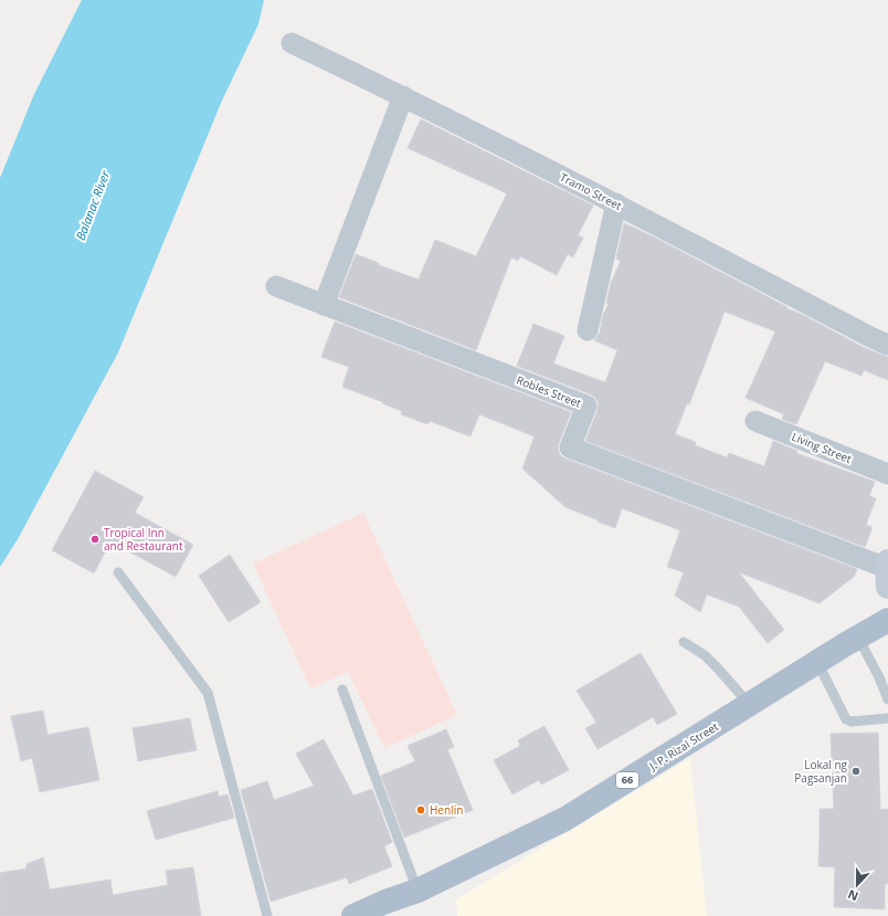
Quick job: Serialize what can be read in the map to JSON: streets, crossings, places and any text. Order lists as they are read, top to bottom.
{
  "streets": {
    "main road": ["J. P. Rizal Street", "66"],
    "street": ["Tramo Street", "Robles Street", "Living Street"]
  },
  "water": ["Balanac River"],
  "places": ["Tropical Inn and Restaurant", "Lokal ng Pagsanjan", "Henlin"],
  "north": "bottom"
}
